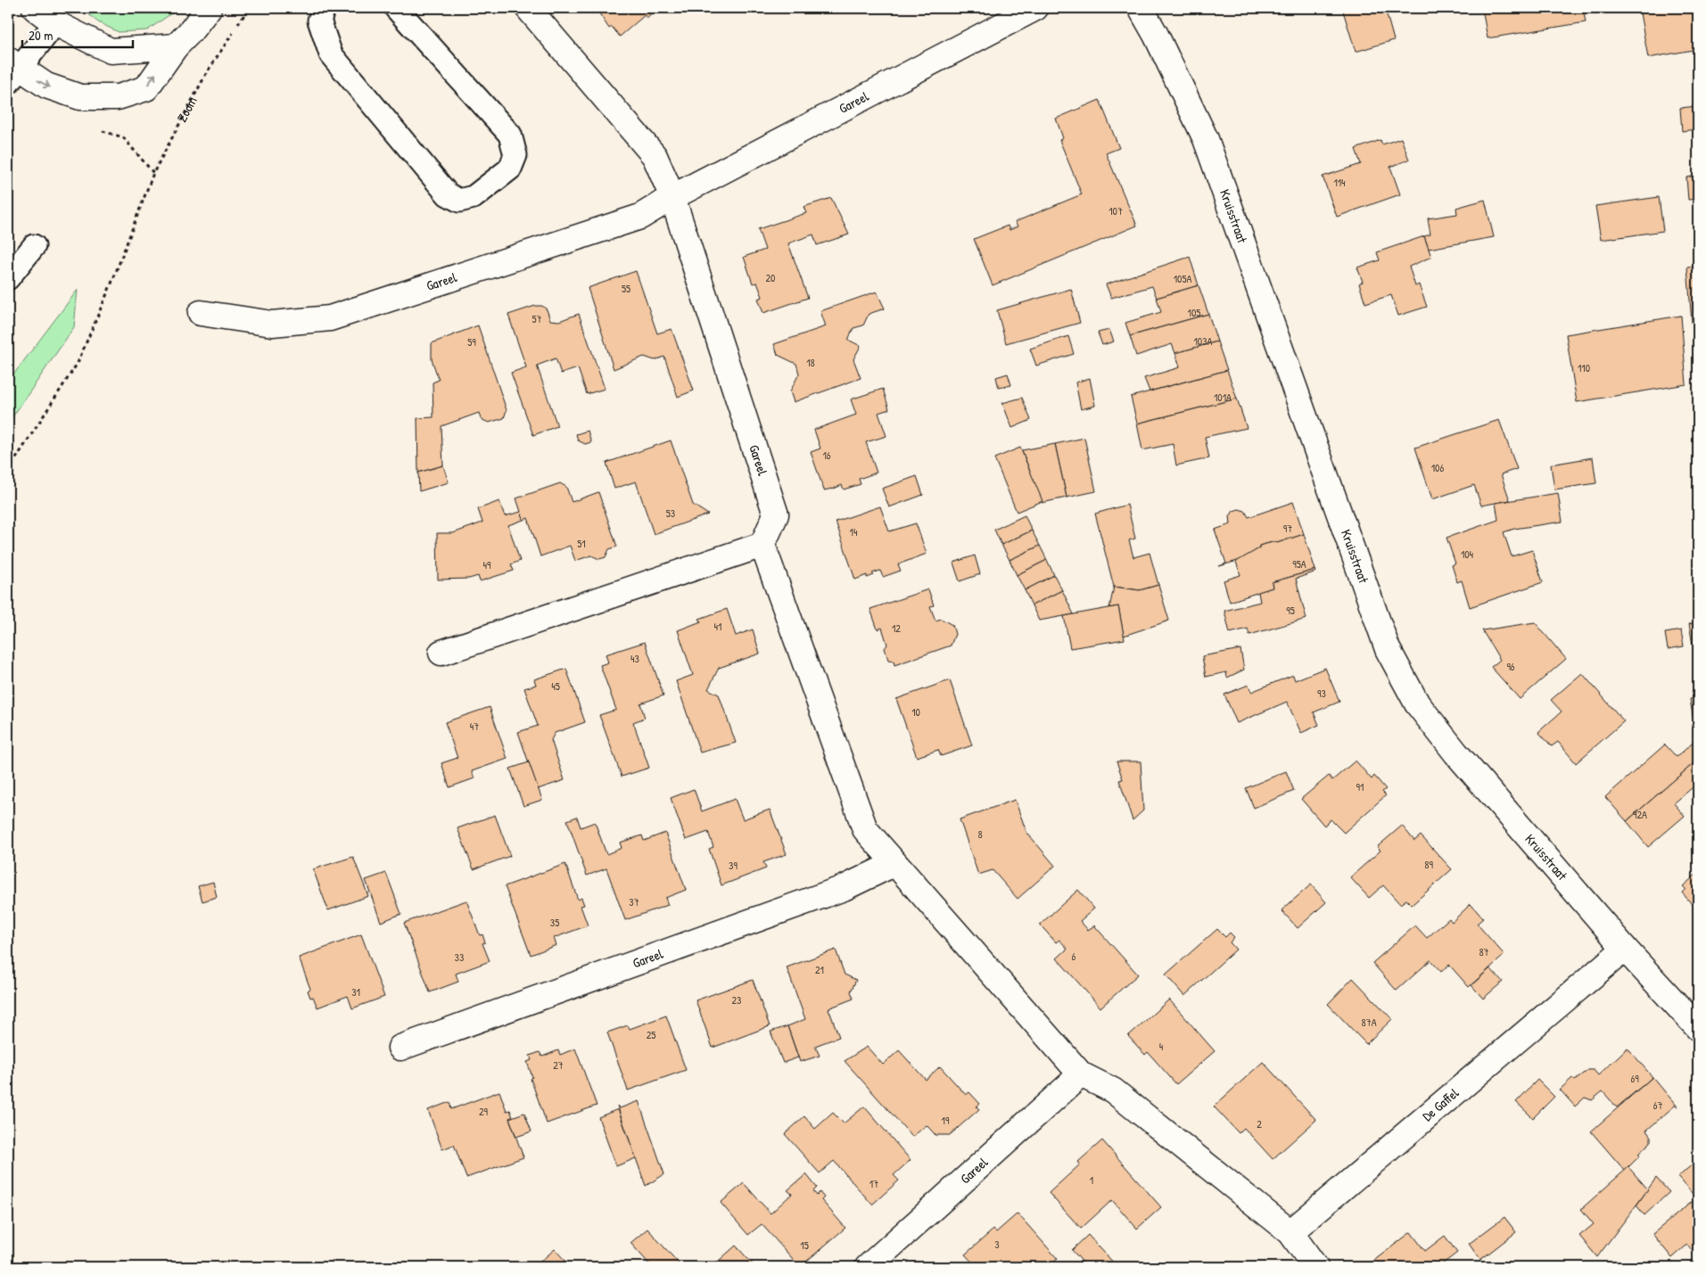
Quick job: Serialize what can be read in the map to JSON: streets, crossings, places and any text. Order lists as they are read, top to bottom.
{
  "streets": {
    "street": ["Gareel", "Kruisstraat", "De Gaffel"],
    "path": ["Zoom"]
  },
  "crossings": [
    ["Kruisstraat", "De Gaffel"]
  ],
  "house_numbers": [
    "114",
    "107",
    "20",
    "105A",
    "55",
    "105",
    "57",
    "103A",
    "59",
    "18",
    "110",
    "101A",
    "16",
    "106",
    "53",
    "97",
    "14",
    "51",
    "104",
    "95A",
    "49",
    "95",
    "41",
    "12",
    "43",
    "96",
    "45",
    "93",
    "10",
    "47",
    "91",
    "92A",
    "8",
    "89",
    "39",
    "37",
    "35",
    "87",
    "6",
    "33",
    "21",
    "31",
    "23",
    "87A",
    "25",
    "4",
    "27",
    "69",
    "67",
    "29",
    "19",
    "2",
    "1",
    "17",
    "3",
    "15"
  ],
  "scale_bar": "20 m"
}
